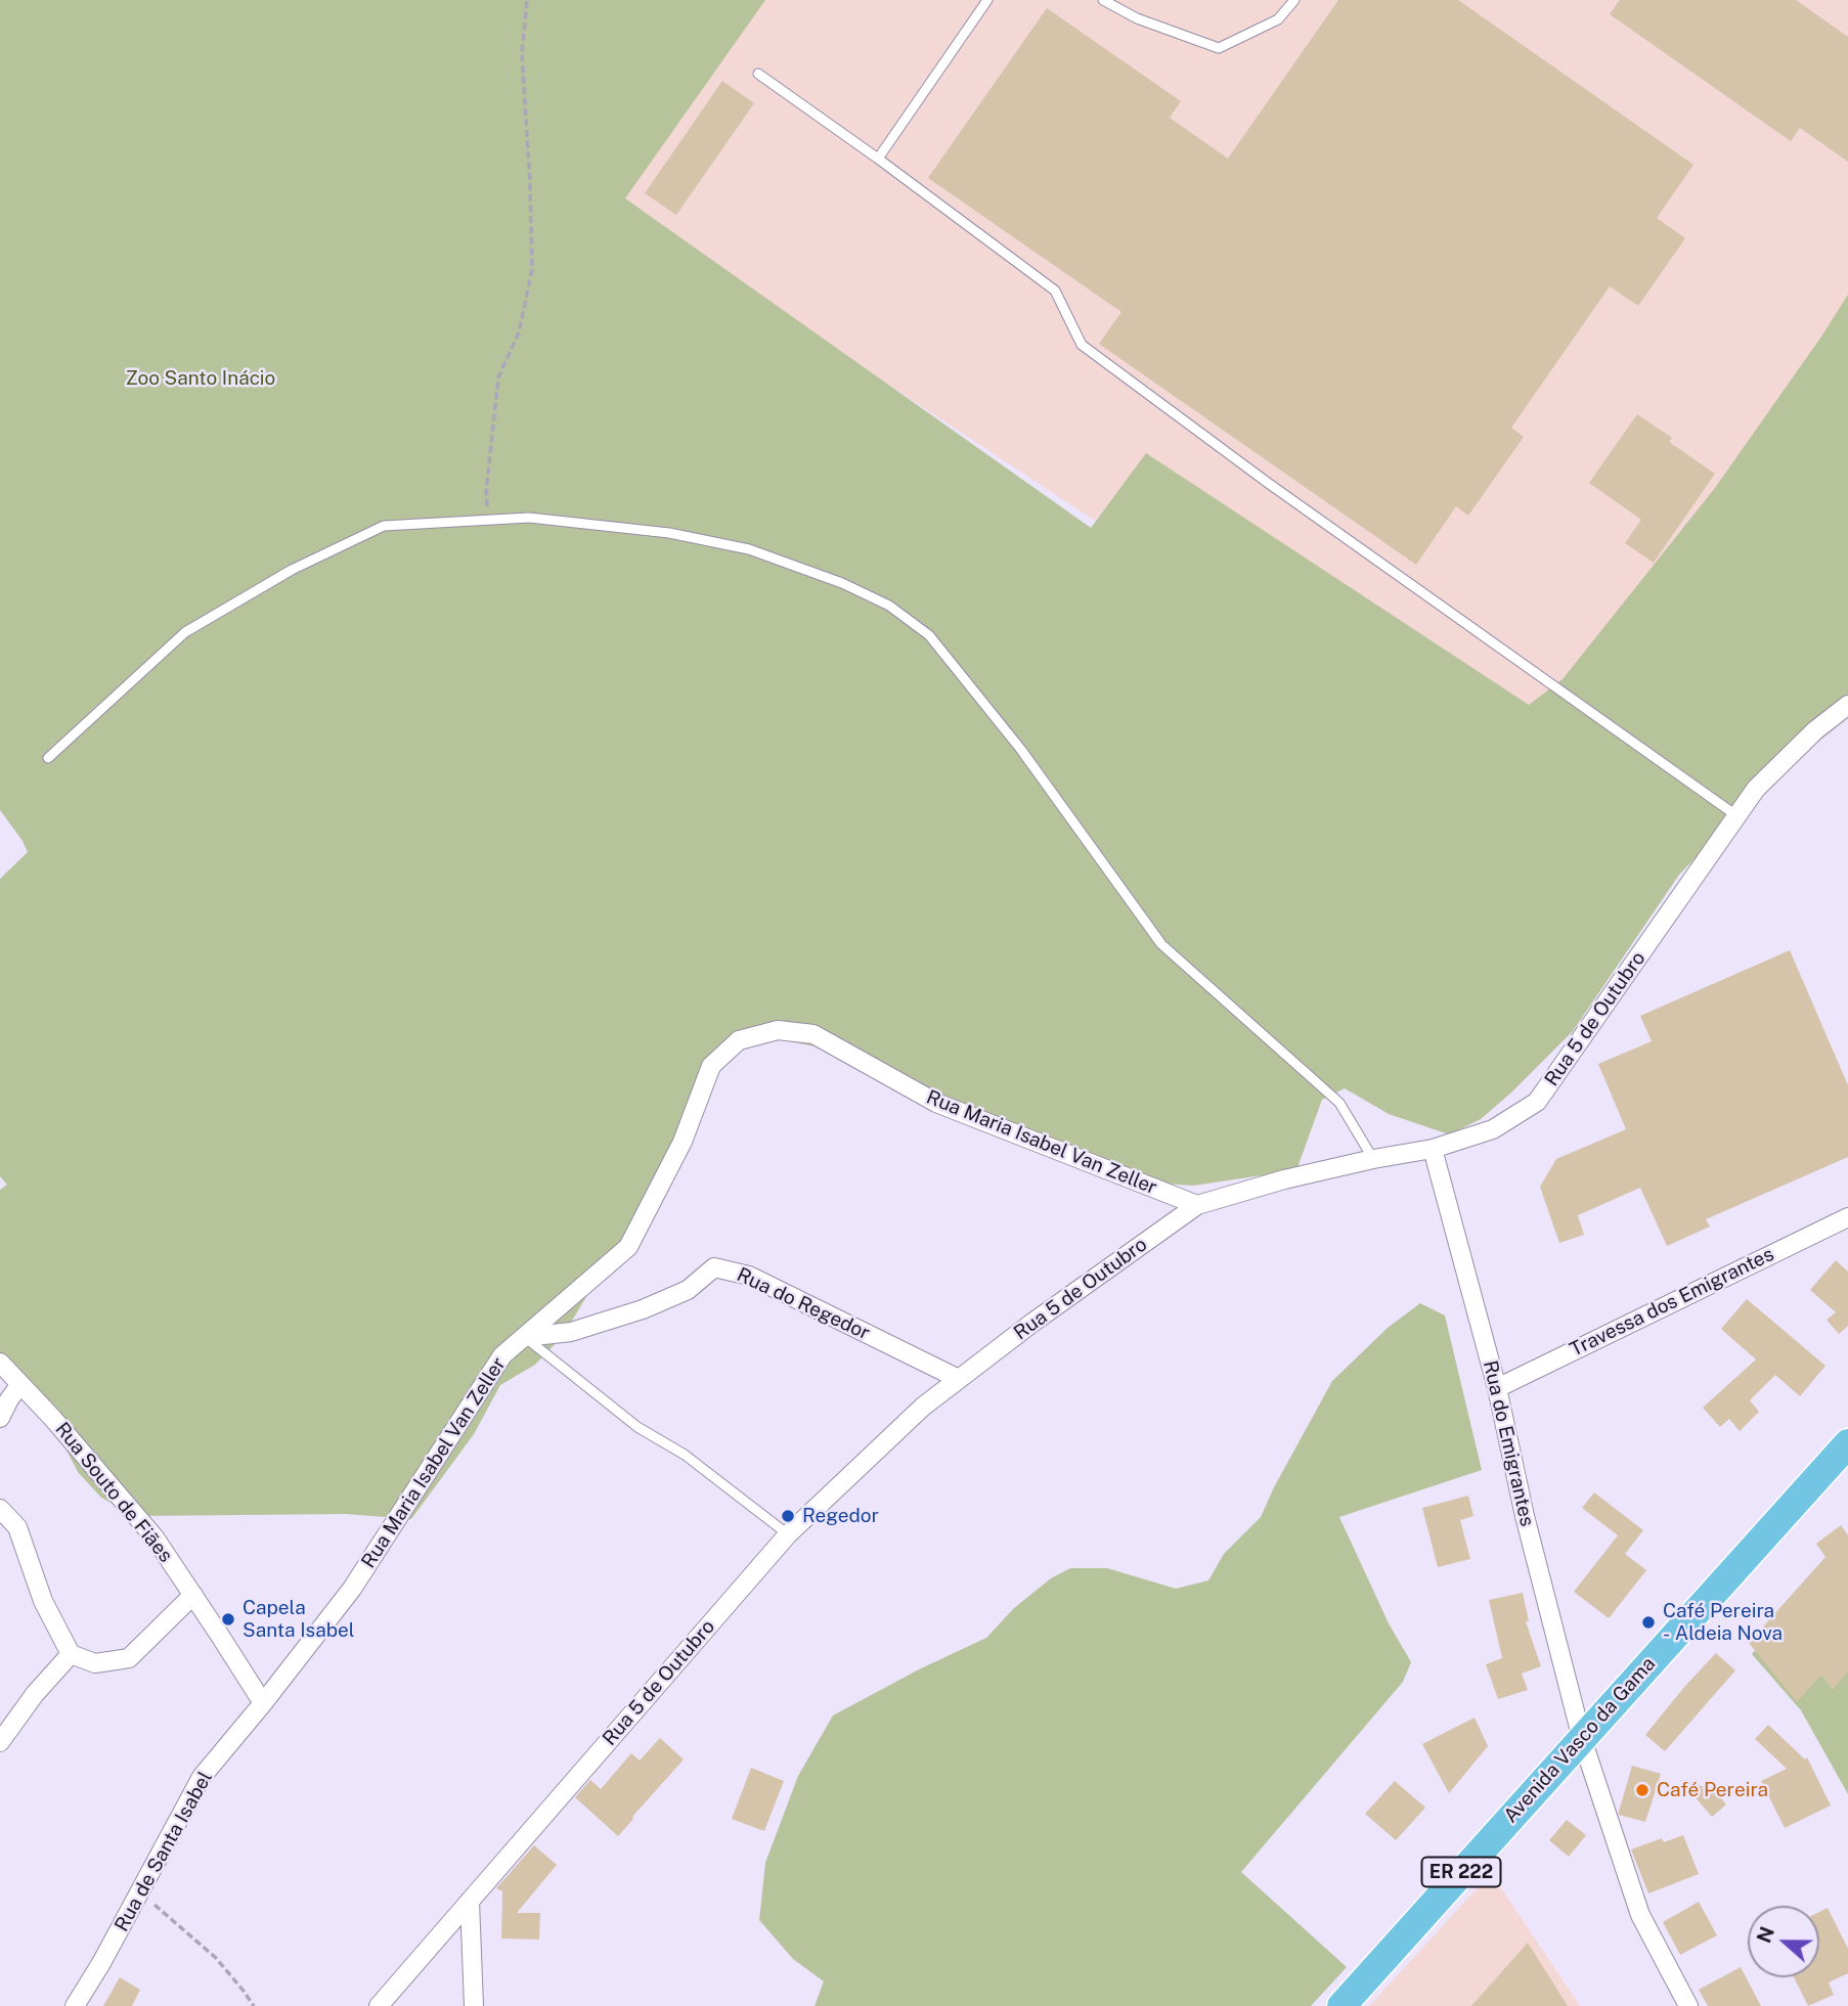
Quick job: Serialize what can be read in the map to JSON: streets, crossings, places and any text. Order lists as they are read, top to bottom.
{
  "streets": {
    "main road": ["Avenida Vasco da Gama", "ER 222"],
    "street": [
      "Rua 5 de Outubro",
      "Rua Maria Isabel Van Zeller",
      "Travessa dos Emigrantes",
      "Rua do Regedor",
      "Rua do Emigrantes",
      "Rua Souto de Fiães",
      "Rua de Santa Isabel"
    ]
  },
  "crossings": [
    ["Rua 5 de Outubro", "Rua Maria Isabel Van Zeller"],
    ["Rua 5 de Outubro", "Rua do Regedor"],
    ["Rua 5 de Outubro", "Rua do Emigrantes"],
    ["Rua Maria Isabel Van Zeller", "Rua do Regedor"],
    ["Rua Maria Isabel Van Zeller", "Rua Souto de Fiães"],
    ["Rua Maria Isabel Van Zeller", "Rua de Santa Isabel"],
    ["Travessa dos Emigrantes", "Rua do Emigrantes"],
    ["Rua do Emigrantes", "Avenida Vasco da Gama"],
    ["Rua Souto de Fiães", "Rua de Santa Isabel"]
  ],
  "parks": ["Zoo Santo Inácio"],
  "places": [
    "Regedor",
    "Capela Santa Isabel",
    "Café Pereira - Aldeia Nova",
    "Café Pereira"
  ],
  "north": "left"
}
